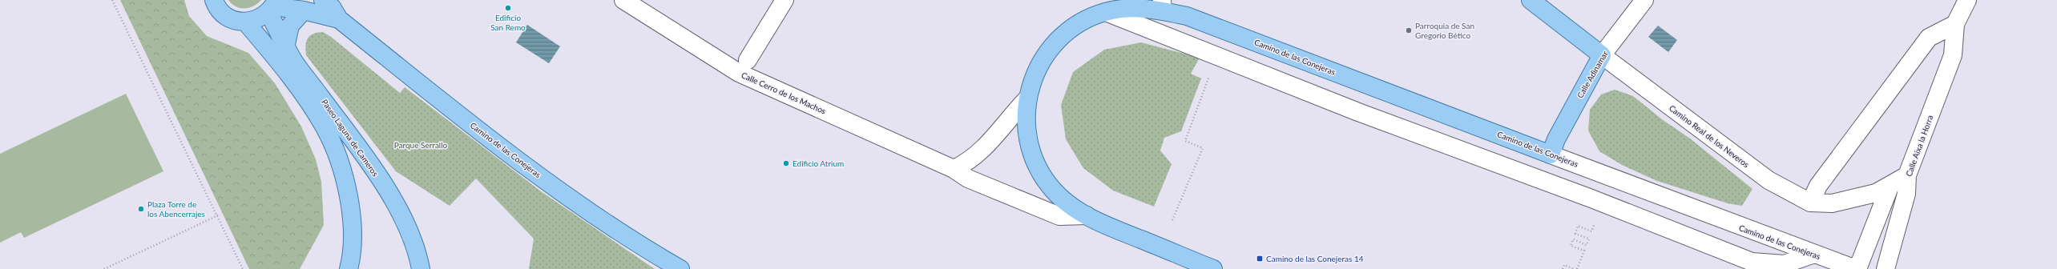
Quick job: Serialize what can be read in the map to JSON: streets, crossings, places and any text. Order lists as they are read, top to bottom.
{
  "streets": {
    "main road": [
      "Camino de las Conejeras",
      "Calle Adinamar",
      "Camino Real de los Neveros",
      "Paseo Laguna de Cameros"
    ],
    "street": ["Calle Cerro de los Machos", "Calle Aixa la Horra"]
  },
  "crossings": [
    ["Camino de las Conejeras", "Calle Adinamar"],
    ["Camino de las Conejeras", "Calle Cerro de los Machos"],
    ["Camino de las Conejeras", "Paseo Laguna de Cameros"],
    ["Calle Adinamar", "Camino Real de los Neveros"],
    ["Camino Real de los Neveros", "Calle Aixa la Horra"]
  ],
  "parks": ["Parque Serrallo"],
  "places": {
    "other": [
      "Edificio San Remo",
      "Parroquia de San Gregorio Bético",
      "Edificio Atrium",
      "Plaza Torre de los Abencerrajes"
    ],
    "transit": ["Camino de las Conejeras 14"]
  }
}
